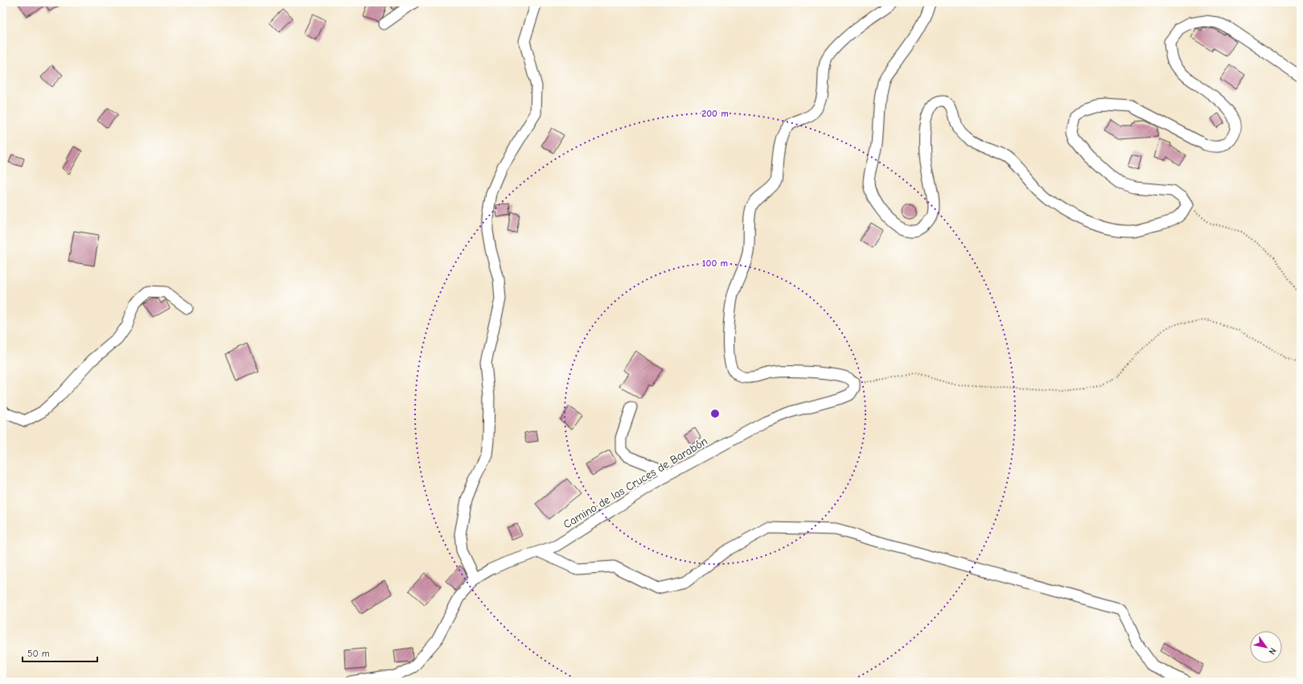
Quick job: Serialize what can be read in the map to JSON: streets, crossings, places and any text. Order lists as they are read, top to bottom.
{
  "streets": {
    "street": ["Camino de las Cruces de Barabón"]
  },
  "scale_bar": "50 m",
  "north": "bottom right",
  "rings": ["200 m", "100 m"]
}
